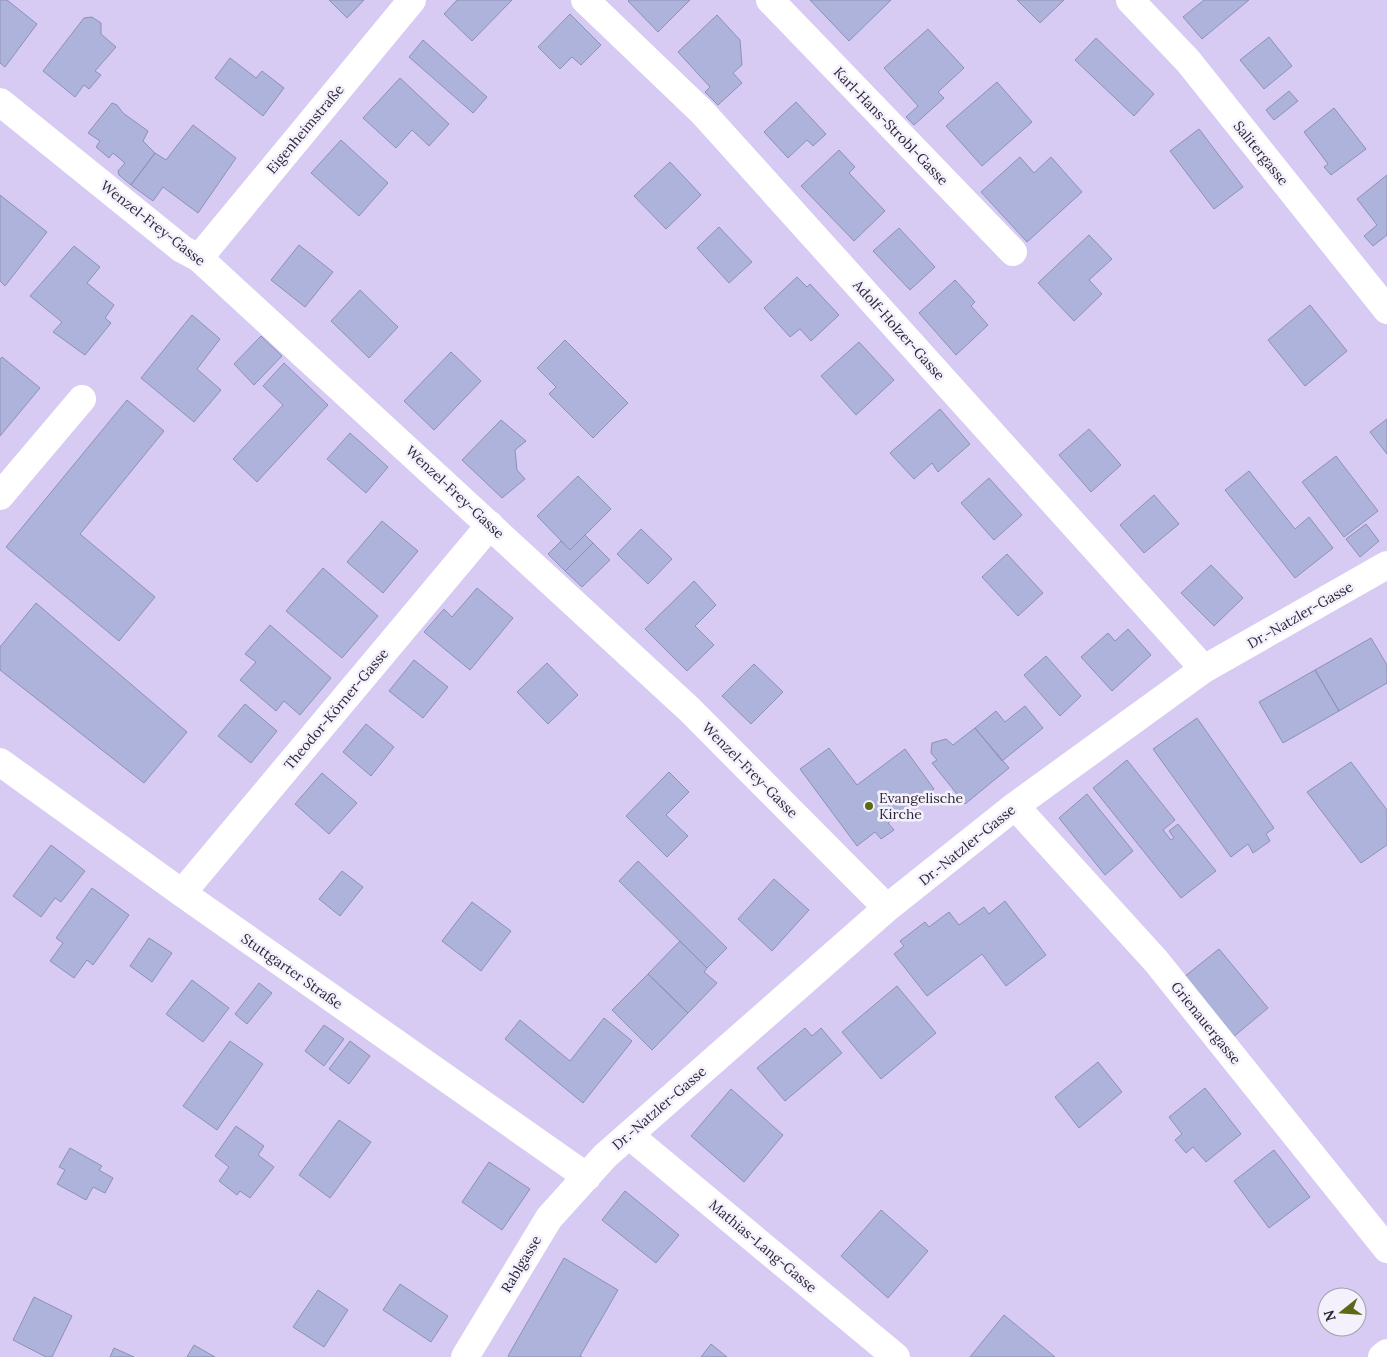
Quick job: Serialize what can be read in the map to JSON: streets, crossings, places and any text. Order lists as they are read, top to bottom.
{
  "streets": {
    "street": [
      "Karl-Hans-Strobl-Gasse",
      "Eigenheimstraße",
      "Salitergasse",
      "Wenzel-Frey-Gasse",
      "Adolf-Holzer-Gasse",
      "Dr.-Natzler-Gasse",
      "Theodor-Körner-Gasse",
      "Stuttgarter Straße",
      "Grienauergasse",
      "Mathias-Lang-Gasse",
      "Rablgasse"
    ]
  },
  "crossings": [
    ["Eigenheimstraße", "Wenzel-Frey-Gasse"],
    ["Wenzel-Frey-Gasse", "Dr.-Natzler-Gasse"],
    ["Wenzel-Frey-Gasse", "Theodor-Körner-Gasse"],
    ["Adolf-Holzer-Gasse", "Dr.-Natzler-Gasse"],
    ["Dr.-Natzler-Gasse", "Stuttgarter Straße"],
    ["Dr.-Natzler-Gasse", "Grienauergasse"],
    ["Dr.-Natzler-Gasse", "Mathias-Lang-Gasse"],
    ["Dr.-Natzler-Gasse", "Rablgasse"],
    ["Theodor-Körner-Gasse", "Stuttgarter Straße"],
    ["Stuttgarter Straße", "Rablgasse"]
  ],
  "places": ["Evangelische Kirche"],
  "north": "left"
}
